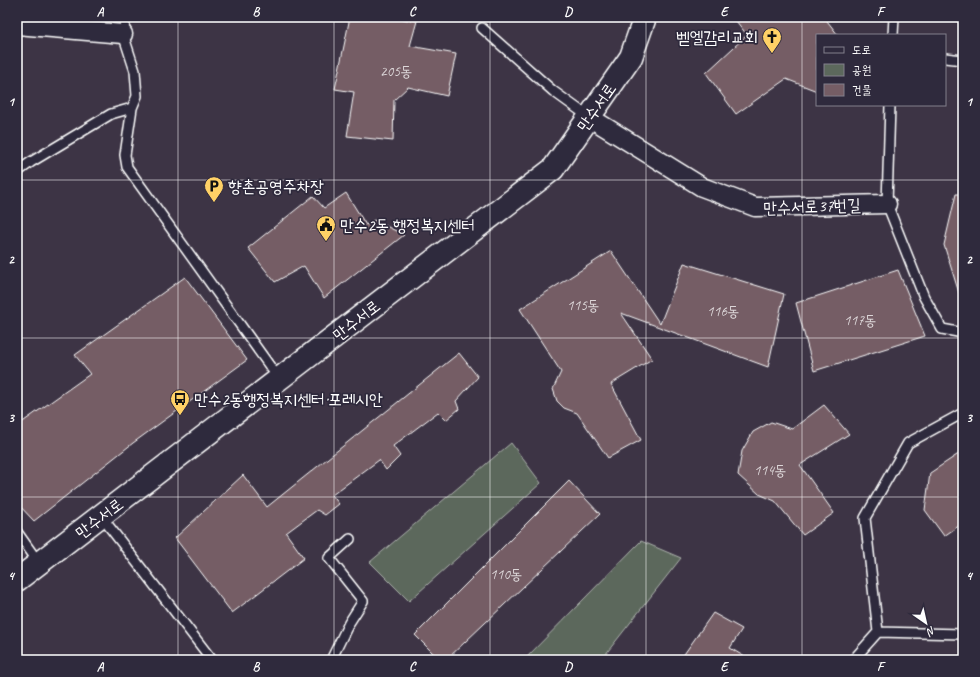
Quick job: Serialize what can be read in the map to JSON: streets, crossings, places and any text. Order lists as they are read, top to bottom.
{
  "streets": {
    "street": ["만수서로", "만수서로37번길"]
  },
  "crossings": [
    ["만수서로", "만수서로37번길"]
  ],
  "places": {
    "church": ["벧엘감리교회"],
    "parking": ["향촌공영주차장"],
    "public building": ["만수2동 행정복지센터"],
    "bus stop": ["만수2동행정복지센터·포레시안"]
  },
  "house_numbers": [
    "205동",
    "115동",
    "116동",
    "117동",
    "114동",
    "110동"
  ],
  "legend": ["도로", "공원", "건물"],
  "north": "bottom right",
  "grid": {
    "columns": [
      "A",
      "B",
      "C",
      "D",
      "E",
      "F"
    ],
    "rows": [
      "1",
      "2",
      "3",
      "4"
    ]
  }
}
